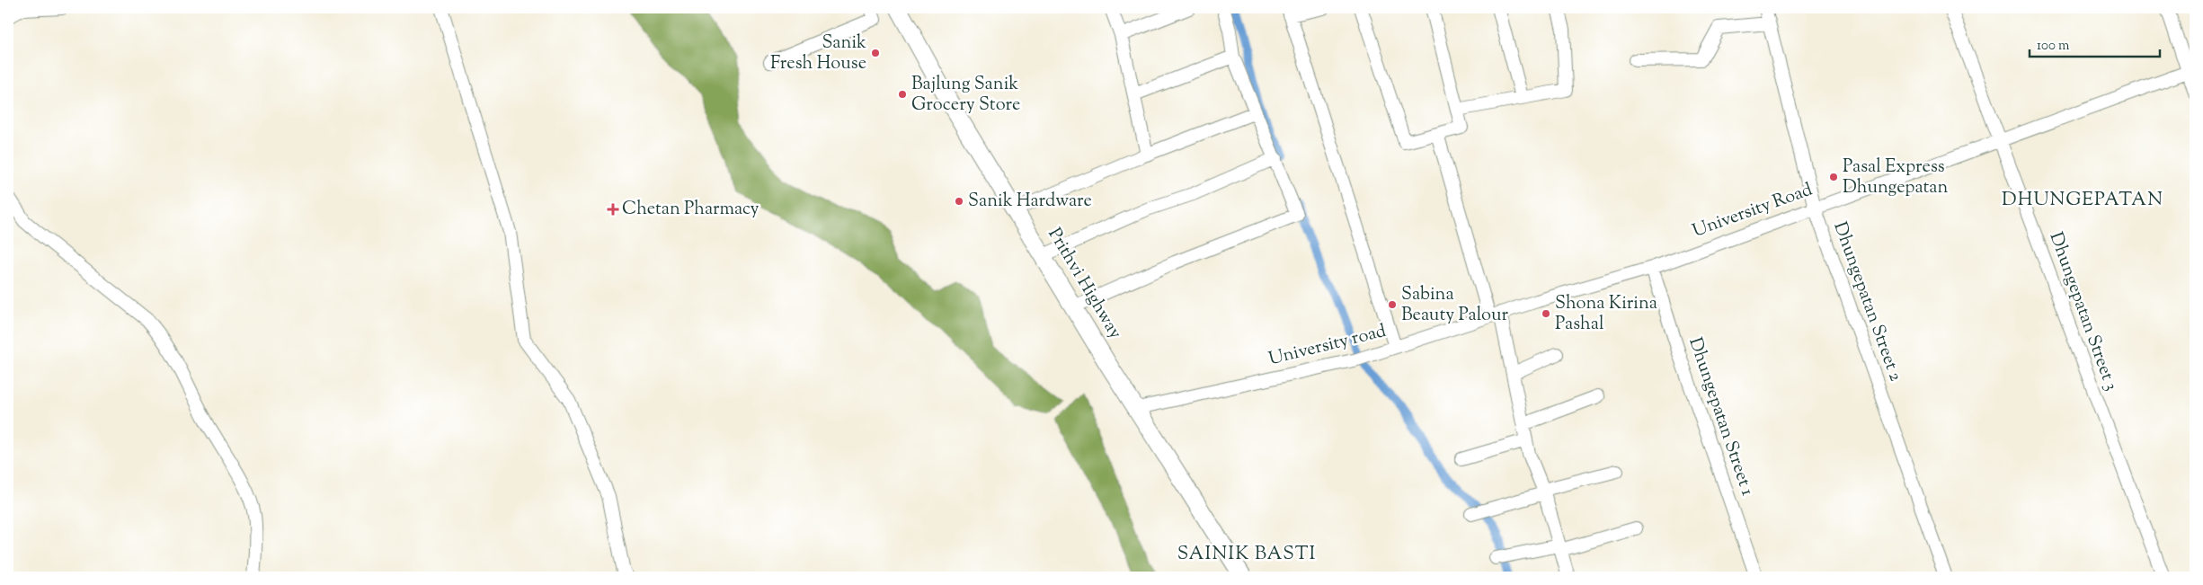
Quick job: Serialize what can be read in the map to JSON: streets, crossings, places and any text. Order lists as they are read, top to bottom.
{
  "streets": {
    "highway": ["Prithvi Highway"],
    "street": [
      "University Road",
      "Dhungepatan Street 2",
      "Dhungepatan Street 3",
      "University road",
      "Dhungepatan Street 1"
    ]
  },
  "crossings": [
    ["University Road", "Dhungepatan Street 2"],
    ["University Road", "Dhungepatan Street 3"],
    ["University Road", "University road"],
    ["University Road", "Dhungepatan Street 1"],
    ["Prithvi Highway", "University road"]
  ],
  "districts": ["DHUNGEPATAN", "SAINIK BASTI"],
  "places": {
    "other": [
      "Sanik Fresh House",
      "Bajlung Sanik Grocery Store",
      "Pasal Express Dhungepatan",
      "Sanik Hardware",
      "Sabina Beauty Palour",
      "Shona Kirina Pashal"
    ],
    "health": ["Chetan Pharmacy"]
  },
  "scale_bar": "100 m"
}
